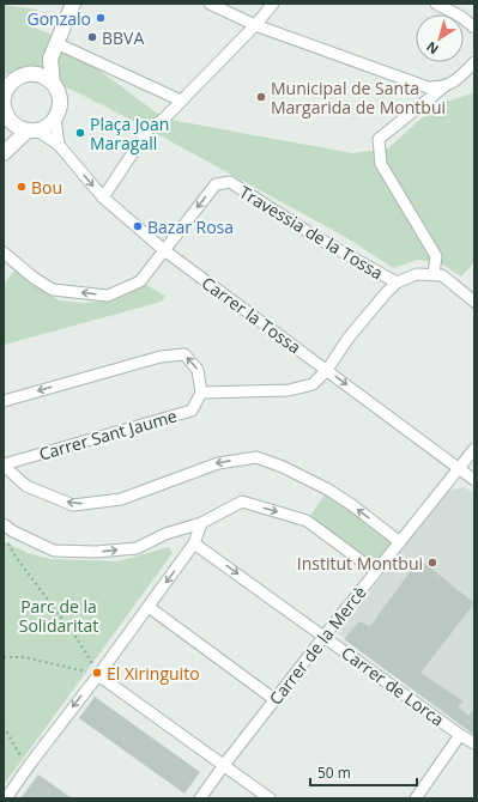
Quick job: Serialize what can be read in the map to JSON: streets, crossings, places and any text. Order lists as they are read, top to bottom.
{
  "streets": {
    "street": [
      "Travessia de la Tossa",
      "Carrer la Tossa",
      "Carrer Sant Jaume",
      "Carrer de la Mercè",
      "Carrer de Lorca"
    ]
  },
  "crossings": [
    ["Travessia de la Tossa", "Carrer la Tossa"],
    ["Carrer la Tossa", "Carrer de la Mercè"],
    ["Carrer de la Mercè", "Carrer de Lorca"]
  ],
  "one_way": ["Travessia de la Tossa", "Carrer la Tossa"],
  "parks": ["Parc de la Solidaritat"],
  "places": [
    "Gonzalo",
    "BBVA",
    "Municipal de Santa Margarida de Montbui",
    "Plaça Joan Maragall",
    "Bou",
    "Bazar Rosa",
    "Institut Montbui",
    "El Xiringuito"
  ],
  "scale_bar": "50 m",
  "north": "bottom left"
}
